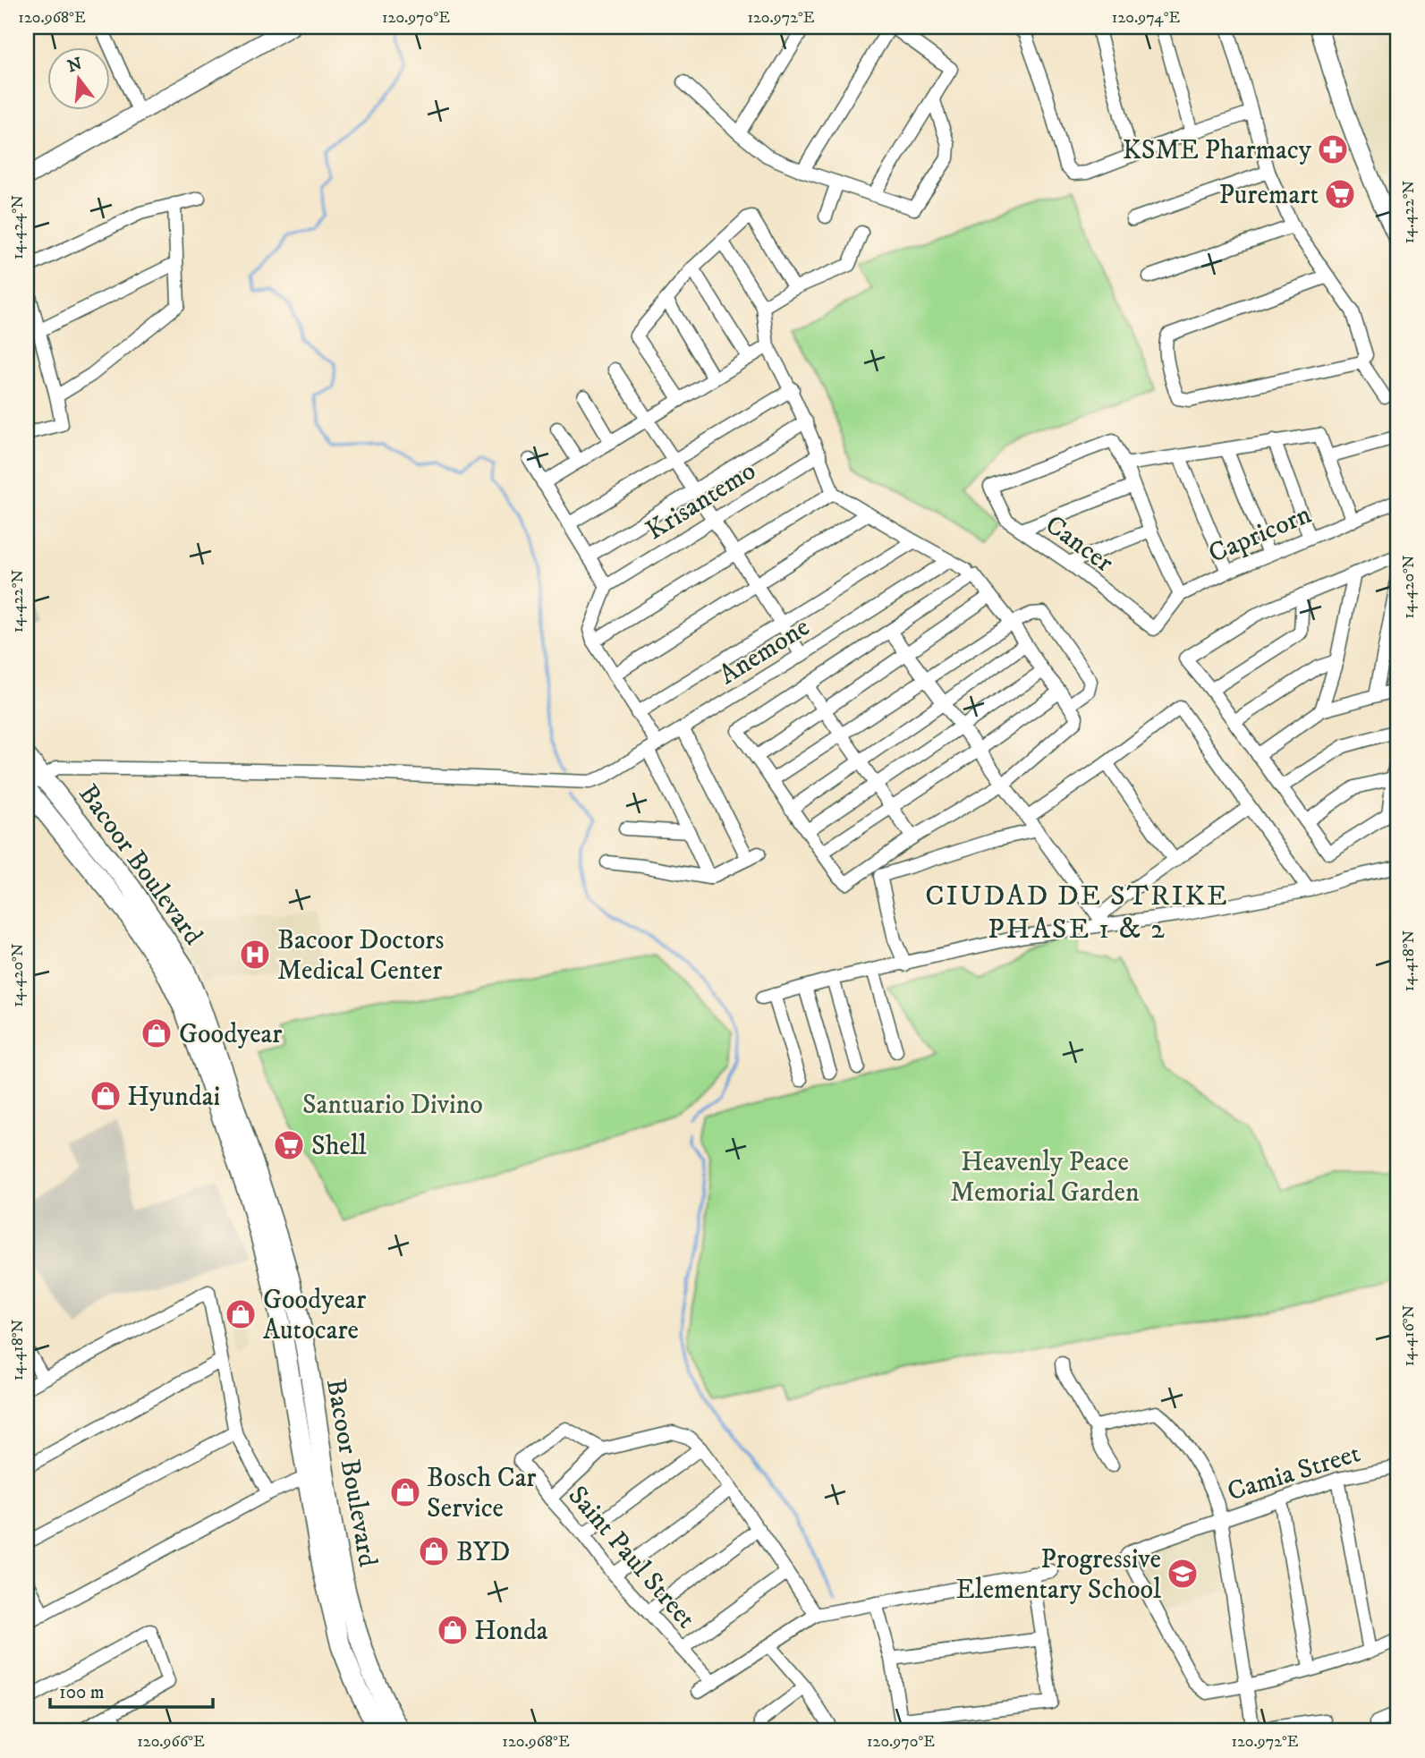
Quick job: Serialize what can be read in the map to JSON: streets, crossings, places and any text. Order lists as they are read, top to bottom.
{
  "streets": {
    "main road": ["Bacoor Boulevard"],
    "street": [
      "Krisantemo",
      "Capricorn",
      "Cancer",
      "Anemone",
      "Camia Street",
      "Saint Paul Street"
    ]
  },
  "crossings": [
    ["Capricorn", "Cancer"],
    ["Anemone", "Bacoor Boulevard"]
  ],
  "districts": ["CIUDAD DE STRIKE PHASE 1 & 2"],
  "parks": ["Santuario Divino", "Heavenly Peace Memorial Garden"],
  "places": {
    "pharmacy": ["KSME Pharmacy"],
    "supermarket": ["Puremart", "Shell"],
    "hospital": ["Bacoor Doctors Medical Center"],
    "shop": [
      "Goodyear",
      "Hyundai",
      "Goodyear Autocare",
      "Bosch Car Service",
      "BYD",
      "Honda"
    ],
    "school or university": ["Progressive Elementary School"]
  },
  "scale_bar": "100 m",
  "north": "top",
  "coordinates": [
    "120.968°E",
    "120.970°E",
    "120.972°E",
    "120.974°E",
    "14.422°N",
    "14.424°N",
    "14.420°N",
    "14.418°N",
    "14.416°N",
    "120.966°E"
  ]
}
